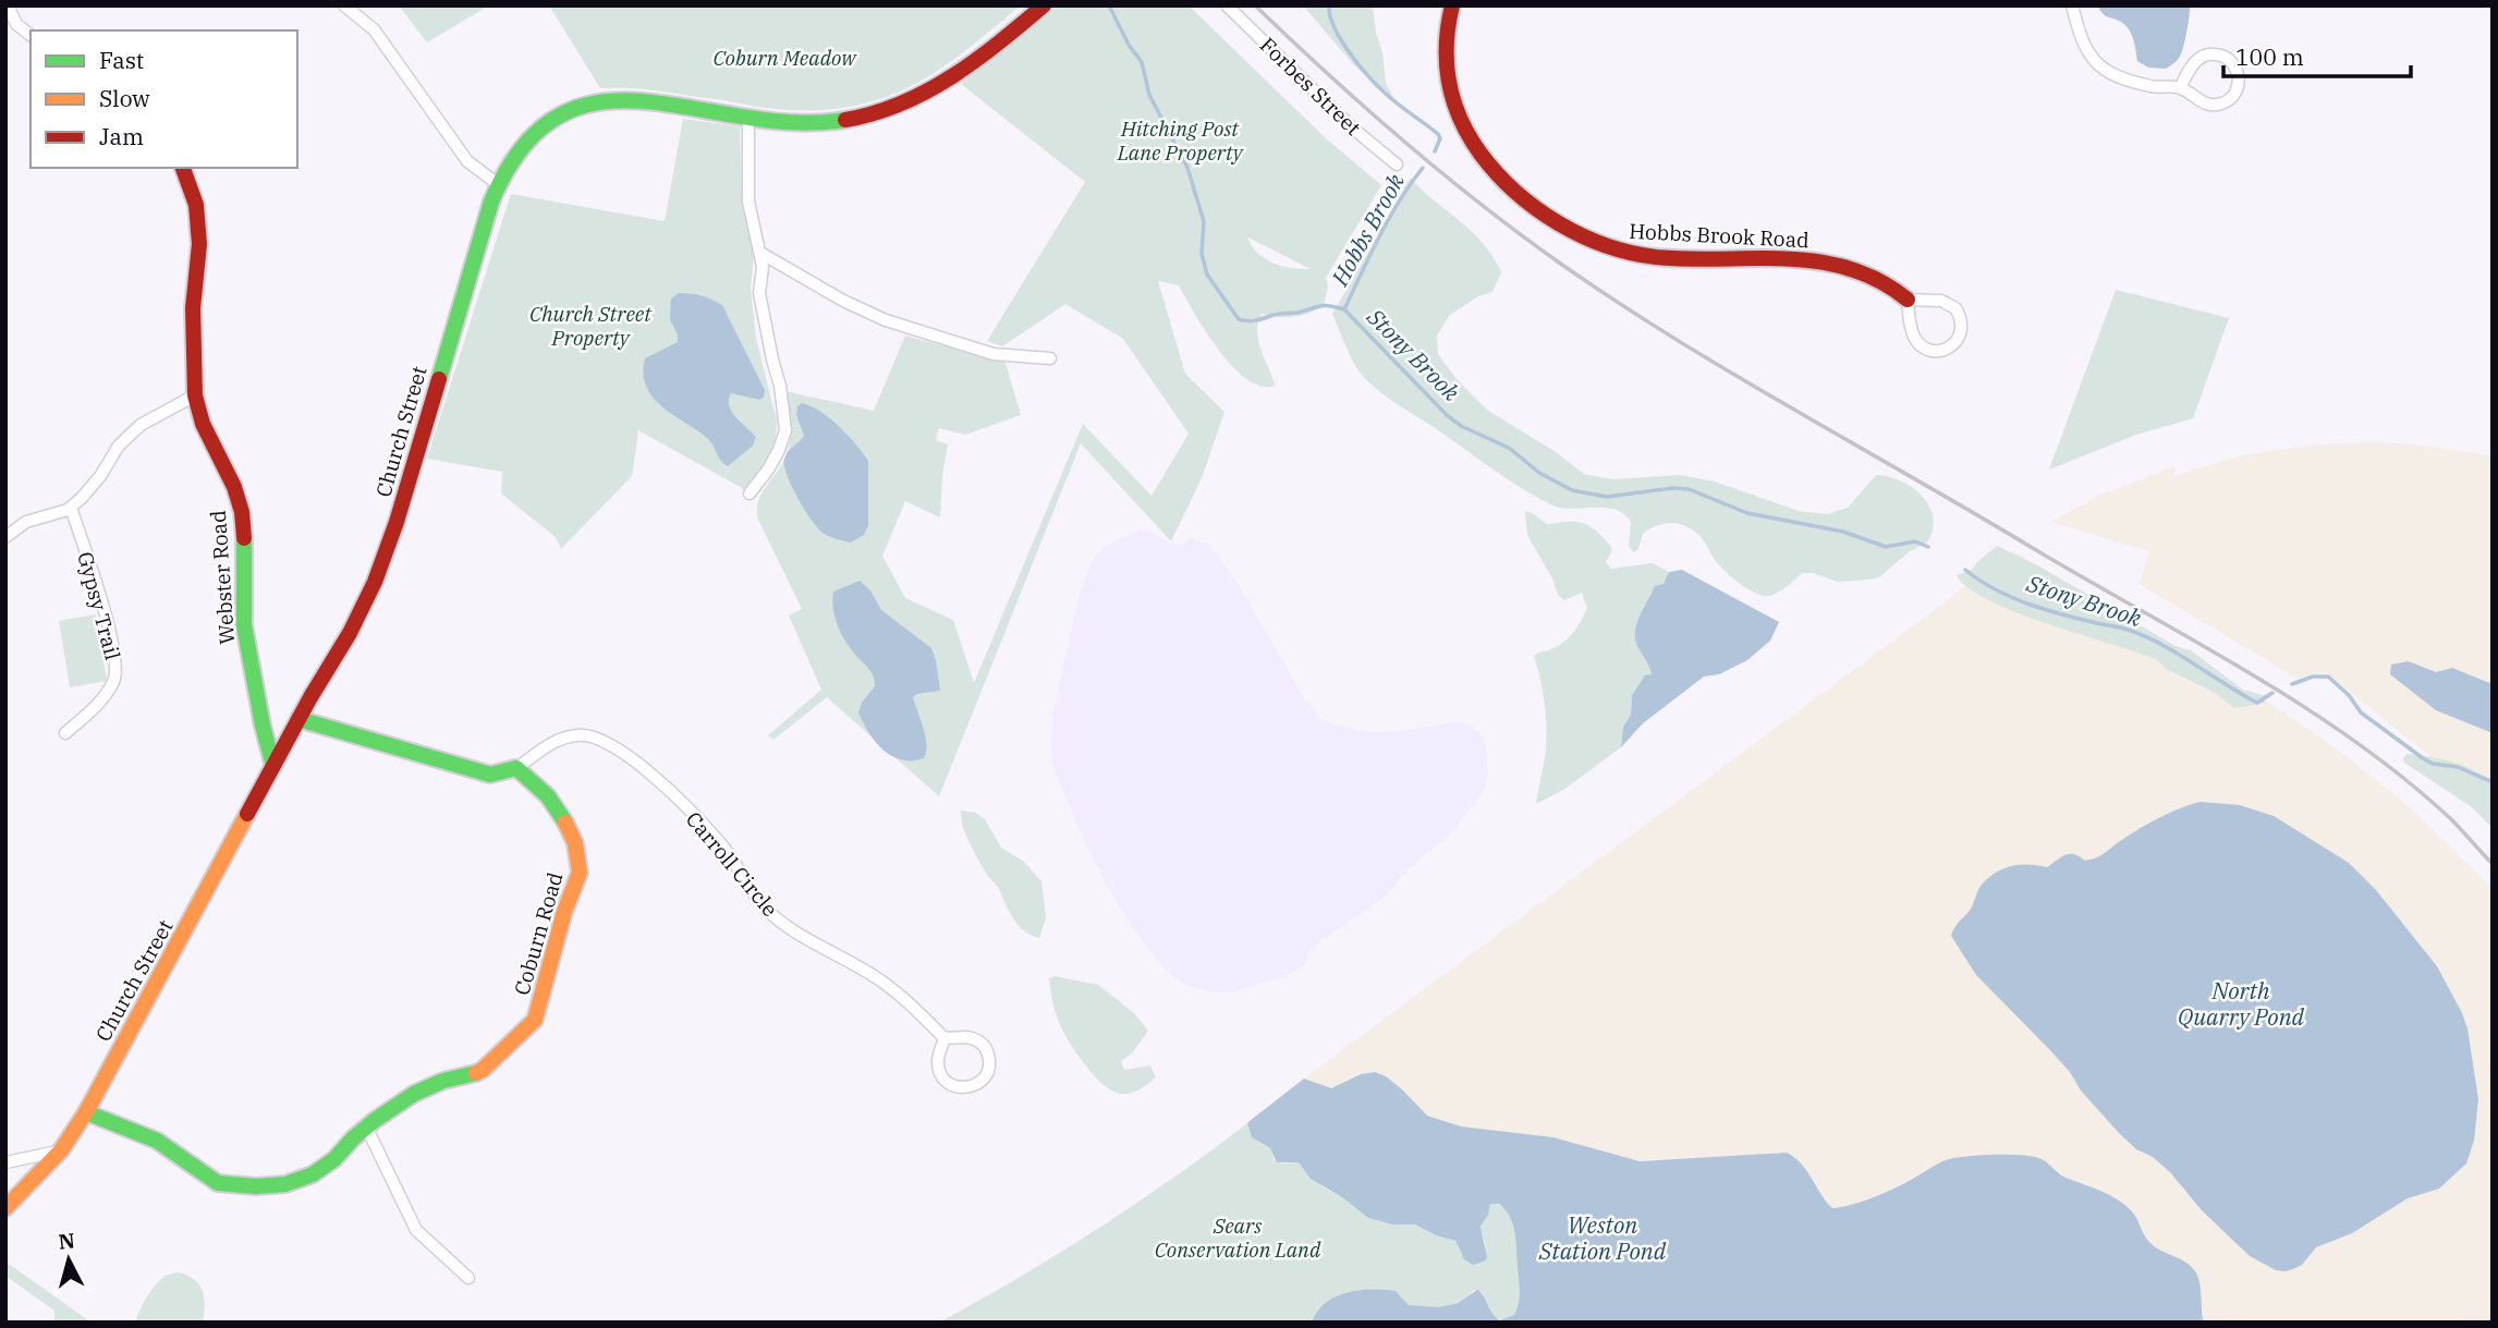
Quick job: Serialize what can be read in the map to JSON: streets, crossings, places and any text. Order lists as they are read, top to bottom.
{
  "streets": {
    "street": [
      "Forbes Street",
      "Hobbs Brook Road",
      "Church Street",
      "Webster Road",
      "Gypsy Trail",
      "Carroll Circle",
      "Coburn Road"
    ]
  },
  "crossings": [
    ["Church Street", "Webster Road"],
    ["Church Street", "Coburn Road"],
    ["Carroll Circle", "Coburn Road"]
  ],
  "water": [
    "Hobbs Brook",
    "Stony Brook",
    "North Quarry Pond",
    "Weston Station Pond"
  ],
  "parks": [
    "Coburn Meadow",
    "Hitching Post Lane Property",
    "Church Street Property",
    "Sears Conservation Land"
  ],
  "legend": ["Fast", "Slow", "Jam"],
  "scale_bar": "100 m",
  "north": "top"
}
